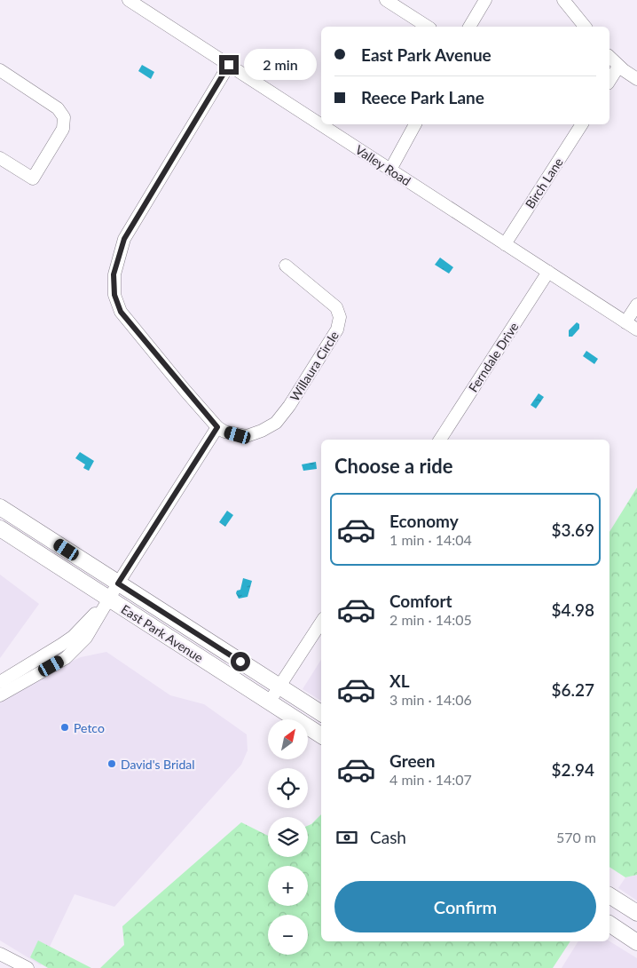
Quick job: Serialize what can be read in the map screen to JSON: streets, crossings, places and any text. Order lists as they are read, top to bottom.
{
  "streets": {
    "main road": ["East Park Avenue"],
    "street": [
      "Valley Road",
      "Birch Lane",
      "Ferndale Drive",
      "Willaura Circle"
    ]
  },
  "crossings": [
    ["Valley Road", "Birch Lane"],
    ["Valley Road", "Ferndale Drive"]
  ],
  "places": ["Petco", "David's Bridal"],
  "north": "top right",
  "page": {
    "banner": ["East Park Avenue", "Reece Park Lane"],
    "bubble": "2 min",
    "heading": "Choose a ride",
    "list": [
      {
        "name": "Economy",
        "note": "1 min · 14:04",
        "value": "$3.69"
      },
      {
        "name": "Comfort",
        "note": "2 min · 14:05",
        "value": "$4.98"
      },
      {
        "name": "XL",
        "note": "3 min · 14:06",
        "value": "$6.27"
      },
      {
        "name": "Green",
        "note": "4 min · 14:07",
        "value": "$2.94"
      }
    ],
    "map_buttons": ["+", "−"],
    "pay": ["Cash", "570 m"],
    "buttons": "Confirm"
  }
}
